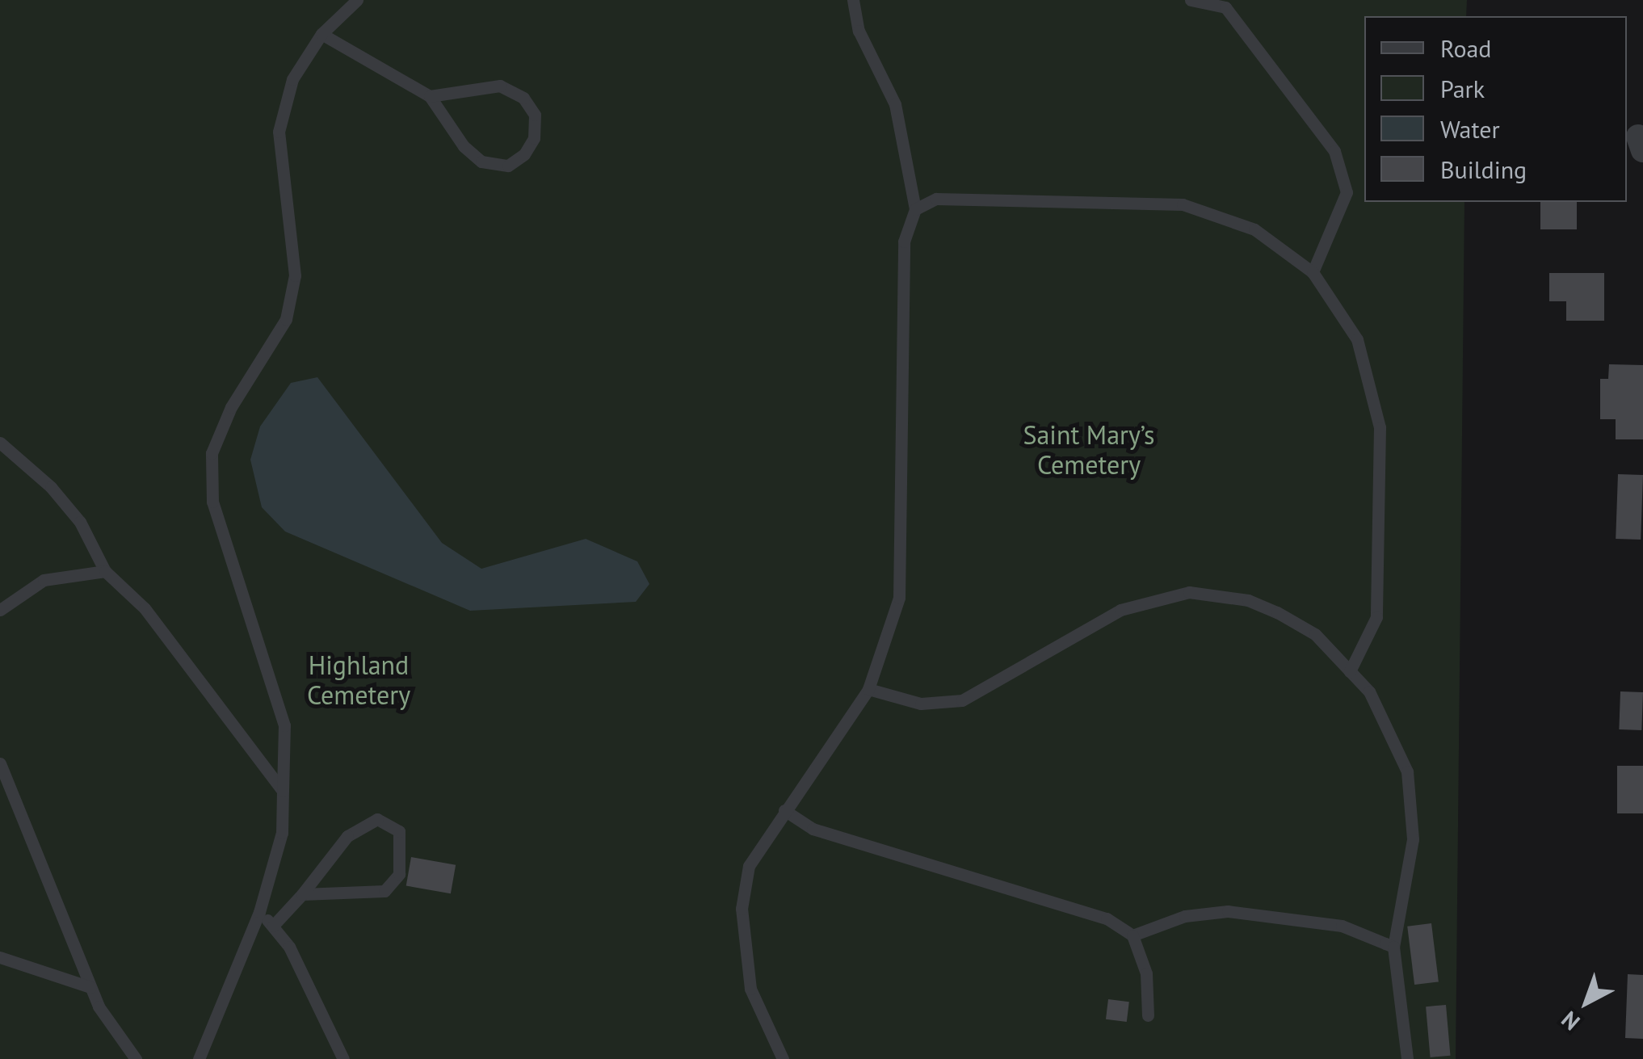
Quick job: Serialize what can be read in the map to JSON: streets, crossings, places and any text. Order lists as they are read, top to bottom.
{
  "parks": ["Saint Mary’s Cemetery", "Highland Cemetery"],
  "legend": [
    "Road",
    "Park",
    "Water",
    "Building"
  ],
  "north": "bottom left"
}
